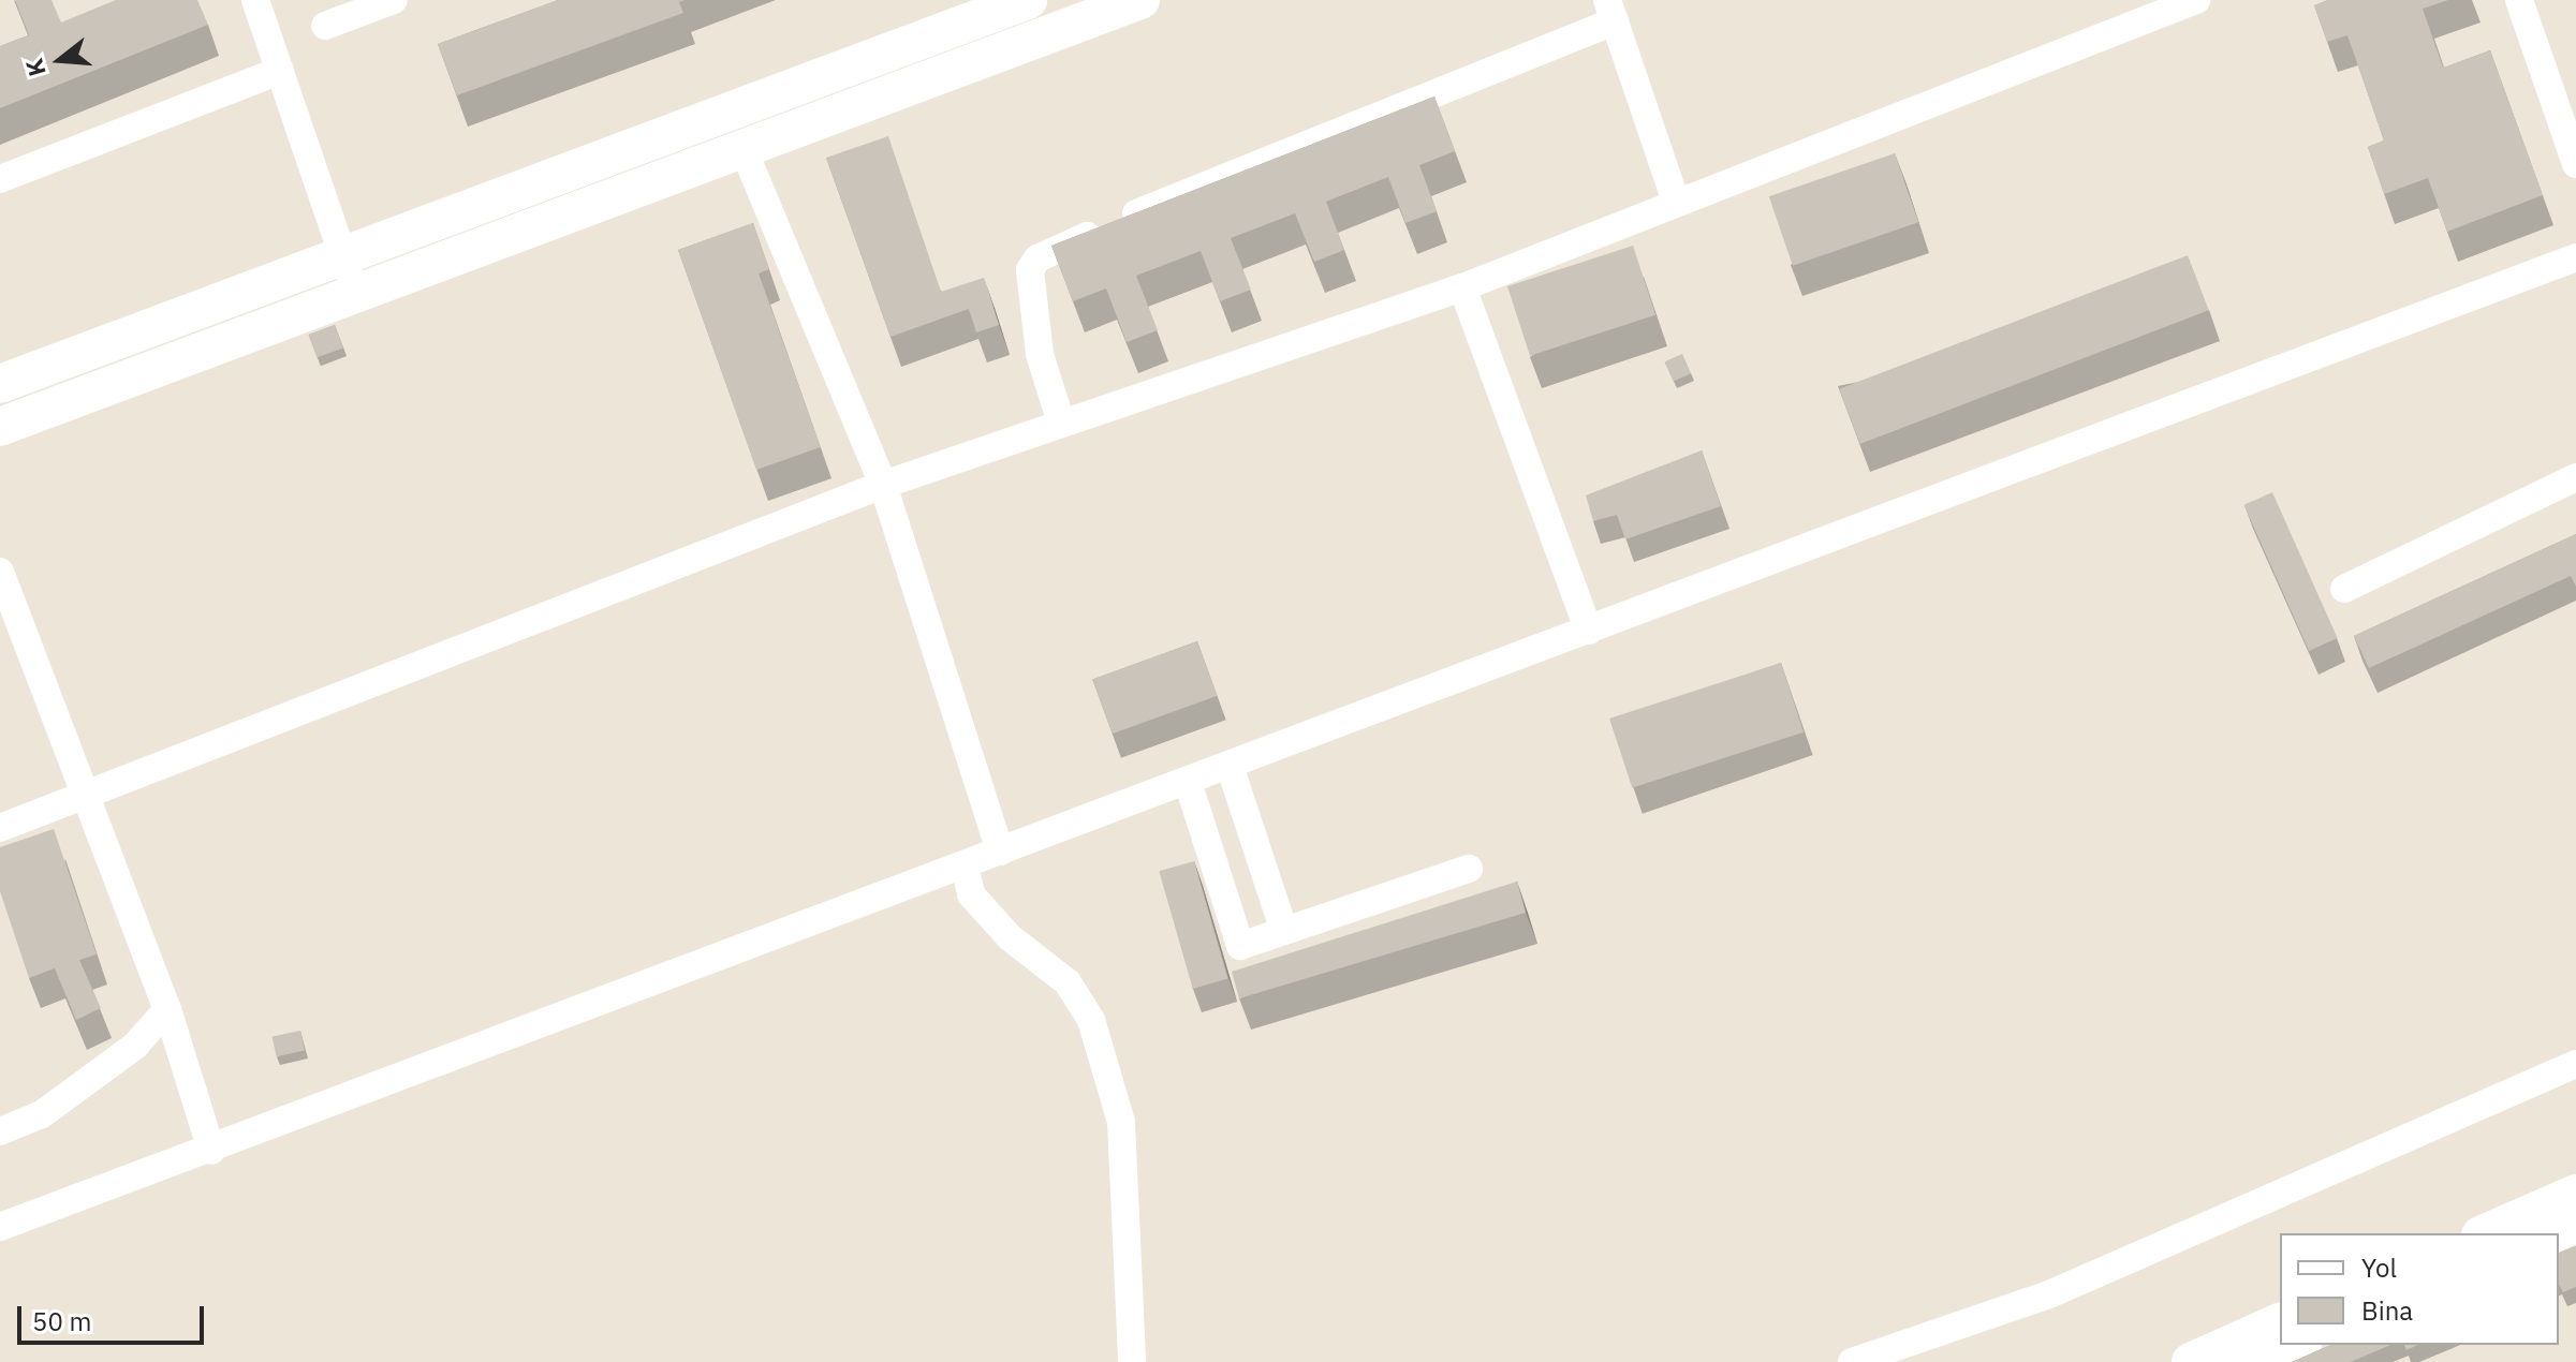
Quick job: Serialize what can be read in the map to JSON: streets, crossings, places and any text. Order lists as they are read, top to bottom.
{
  "legend": ["Yol", "Bina"],
  "scale_bar": "50 m",
  "north": "left"
}
